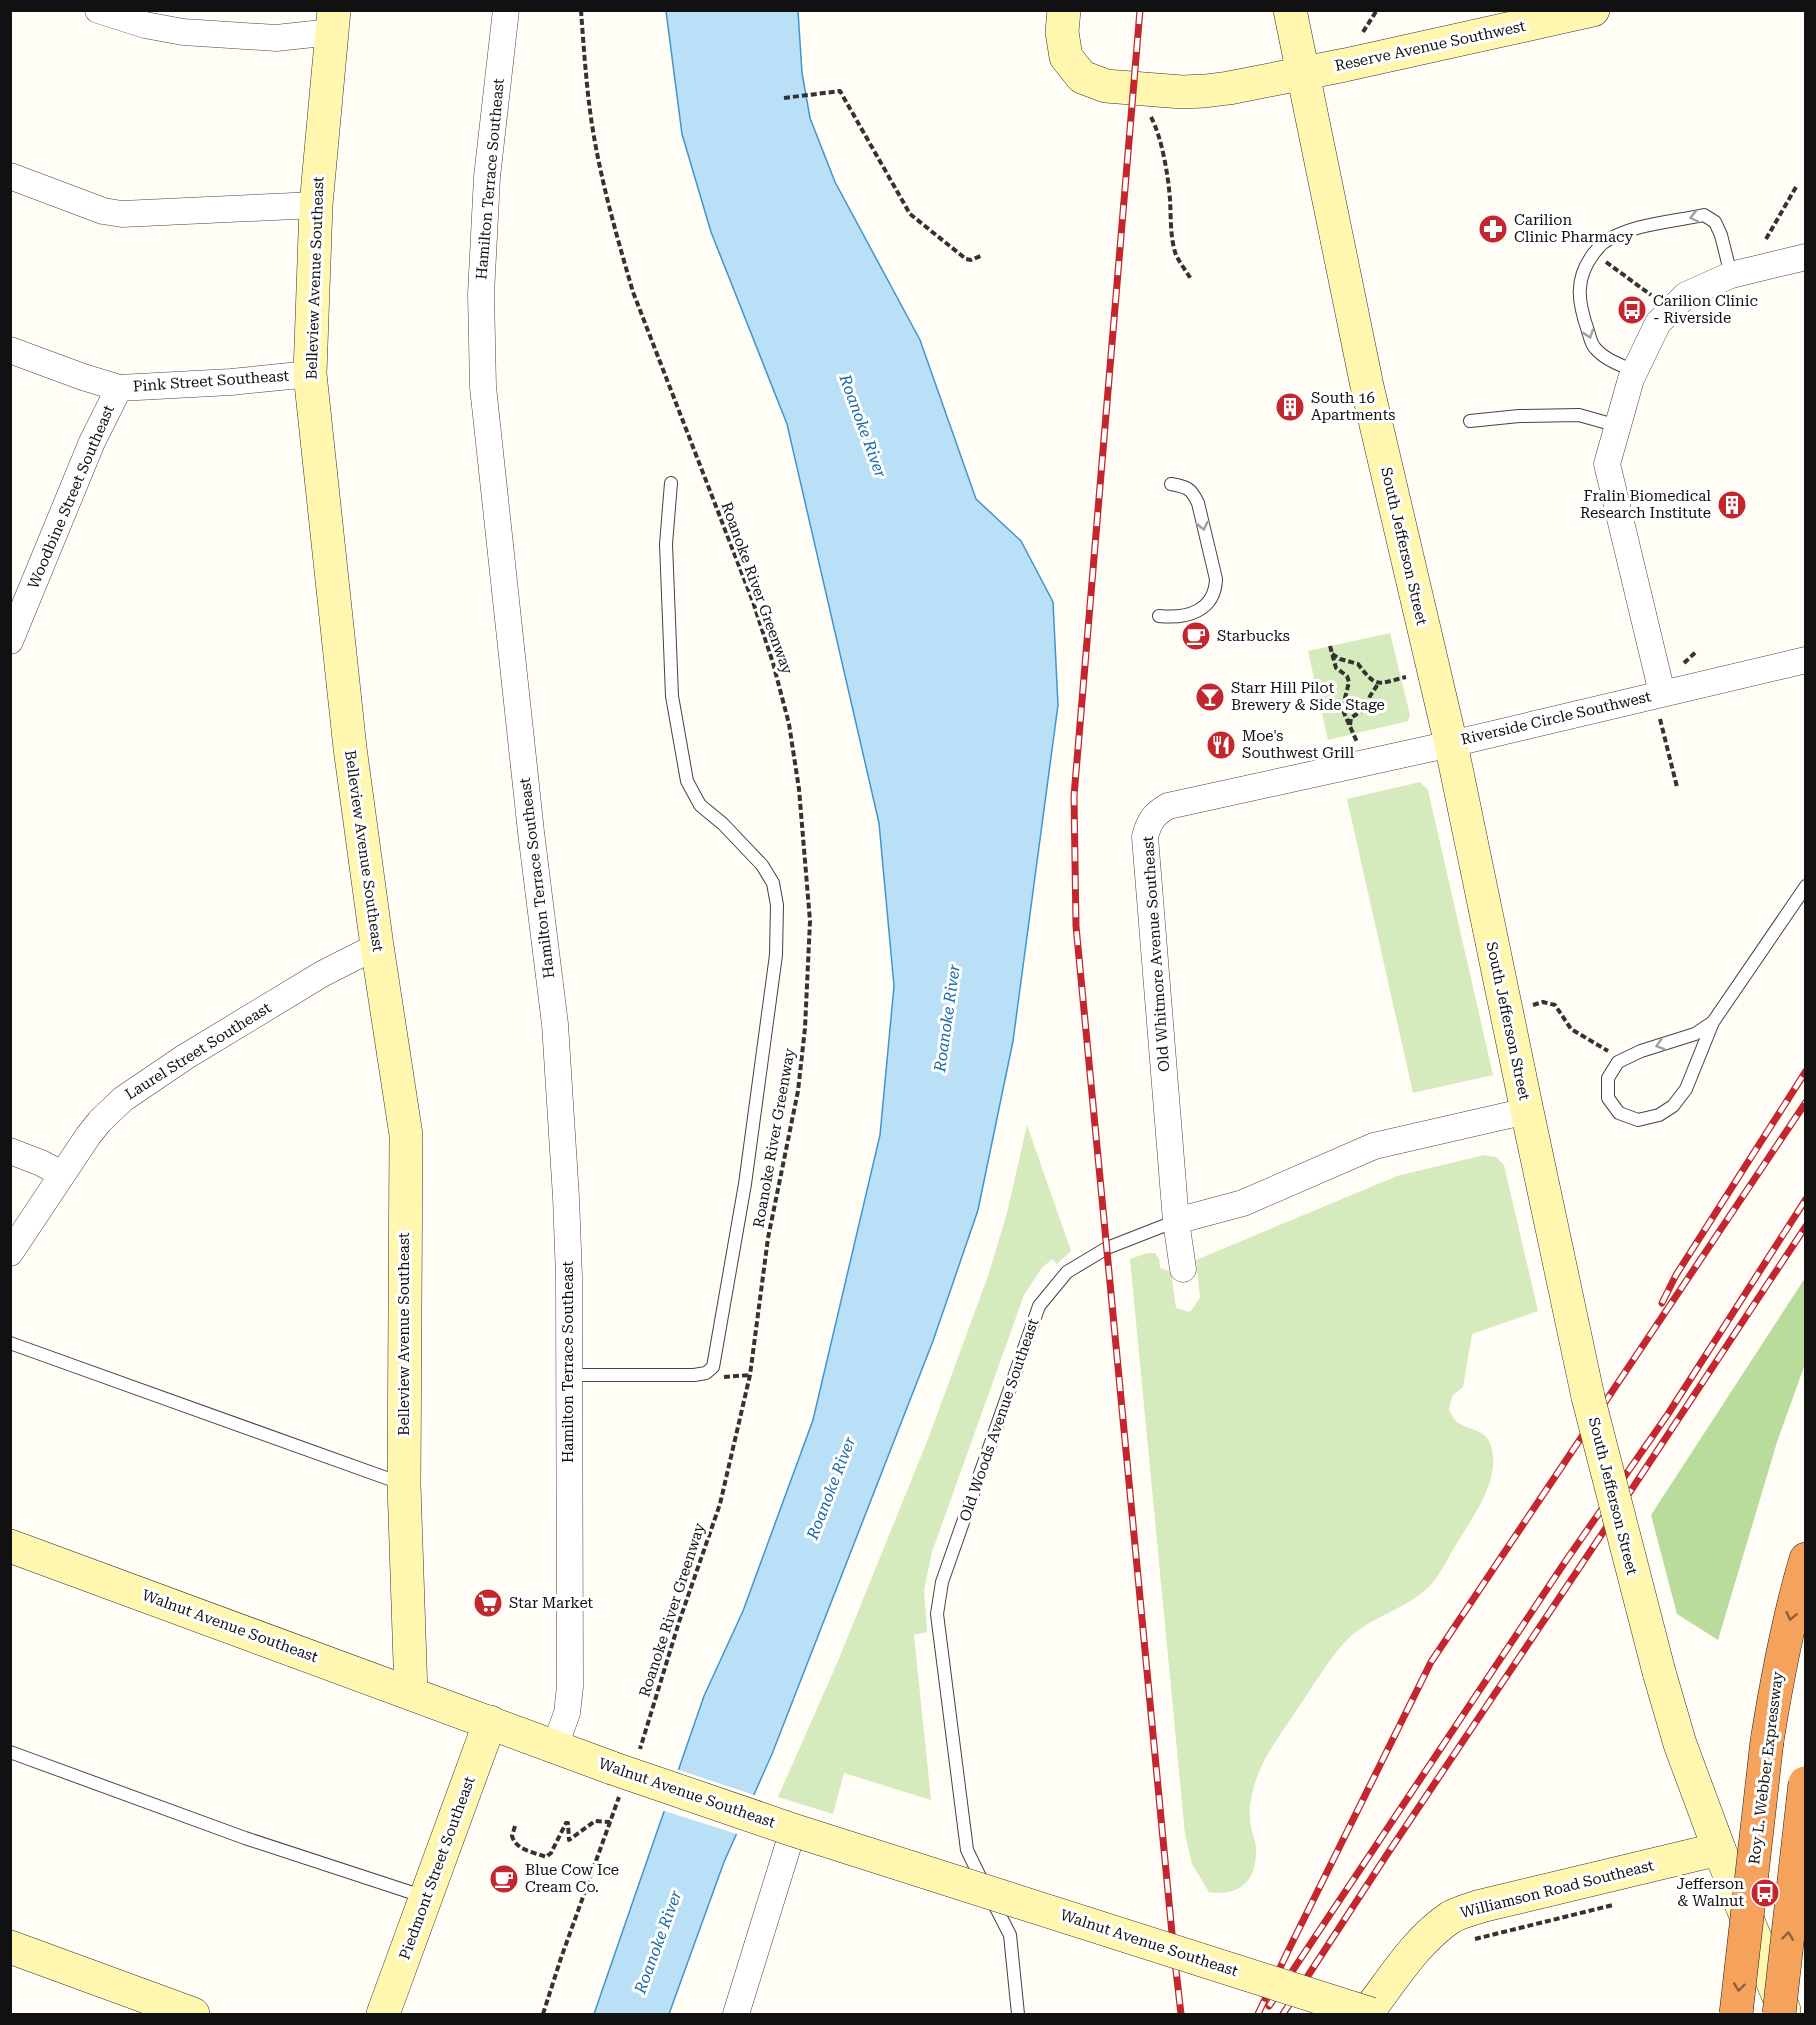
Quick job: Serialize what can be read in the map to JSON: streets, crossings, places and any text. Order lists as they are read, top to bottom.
{
  "streets": {
    "highway": ["Roy L. Webber Expressway"],
    "main road": [
      "Reserve Avenue Southwest",
      "Belleview Avenue Southeast",
      "South Jefferson Street",
      "Walnut Avenue Southeast",
      "Piedmont Street Southeast",
      "Williamson Road Southeast"
    ],
    "street": [
      "Hamilton Terrace Southeast",
      "Pink Street Southeast",
      "Woodbine Street Southeast",
      "Riverside Circle Southwest",
      "Old Whitmore Avenue Southeast",
      "Laurel Street Southeast",
      "Old Woods Avenue Southeast"
    ],
    "path": ["Roanoke River Greenway"]
  },
  "crossings": [
    ["Reserve Avenue Southwest", "South Jefferson Street"],
    ["Hamilton Terrace Southeast", "Walnut Avenue Southeast"],
    ["Belleview Avenue Southeast", "Pink Street Southeast"],
    ["Belleview Avenue Southeast", "Laurel Street Southeast"],
    ["Belleview Avenue Southeast", "Walnut Avenue Southeast"],
    ["Pink Street Southeast", "Woodbine Street Southeast"],
    ["South Jefferson Street", "Riverside Circle Southwest"],
    ["South Jefferson Street", "Old Whitmore Avenue Southeast"],
    ["South Jefferson Street", "Old Woods Avenue Southeast"],
    ["South Jefferson Street", "Williamson Road Southeast"],
    ["Riverside Circle Southwest", "Old Whitmore Avenue Southeast"],
    ["Old Whitmore Avenue Southeast", "Old Woods Avenue Southeast"],
    ["Walnut Avenue Southeast", "Piedmont Street Southeast"]
  ],
  "water": ["Roanoke River"],
  "places": {
    "pharmacy": ["Carilion Clinic Pharmacy"],
    "bus stop": ["Carilion Clinic - Riverside", "Jefferson & Walnut"],
    "building": ["South 16 Apartments", "Fralin Biomedical Research Institute"],
    "cafe": ["Starbucks", "Blue Cow Ice Cream Co."],
    "bar": ["Starr Hill Pilot Brewery & Side Stage"],
    "restaurant": ["Moe's Southwest Grill"],
    "supermarket": ["Star Market"]
  }
}
